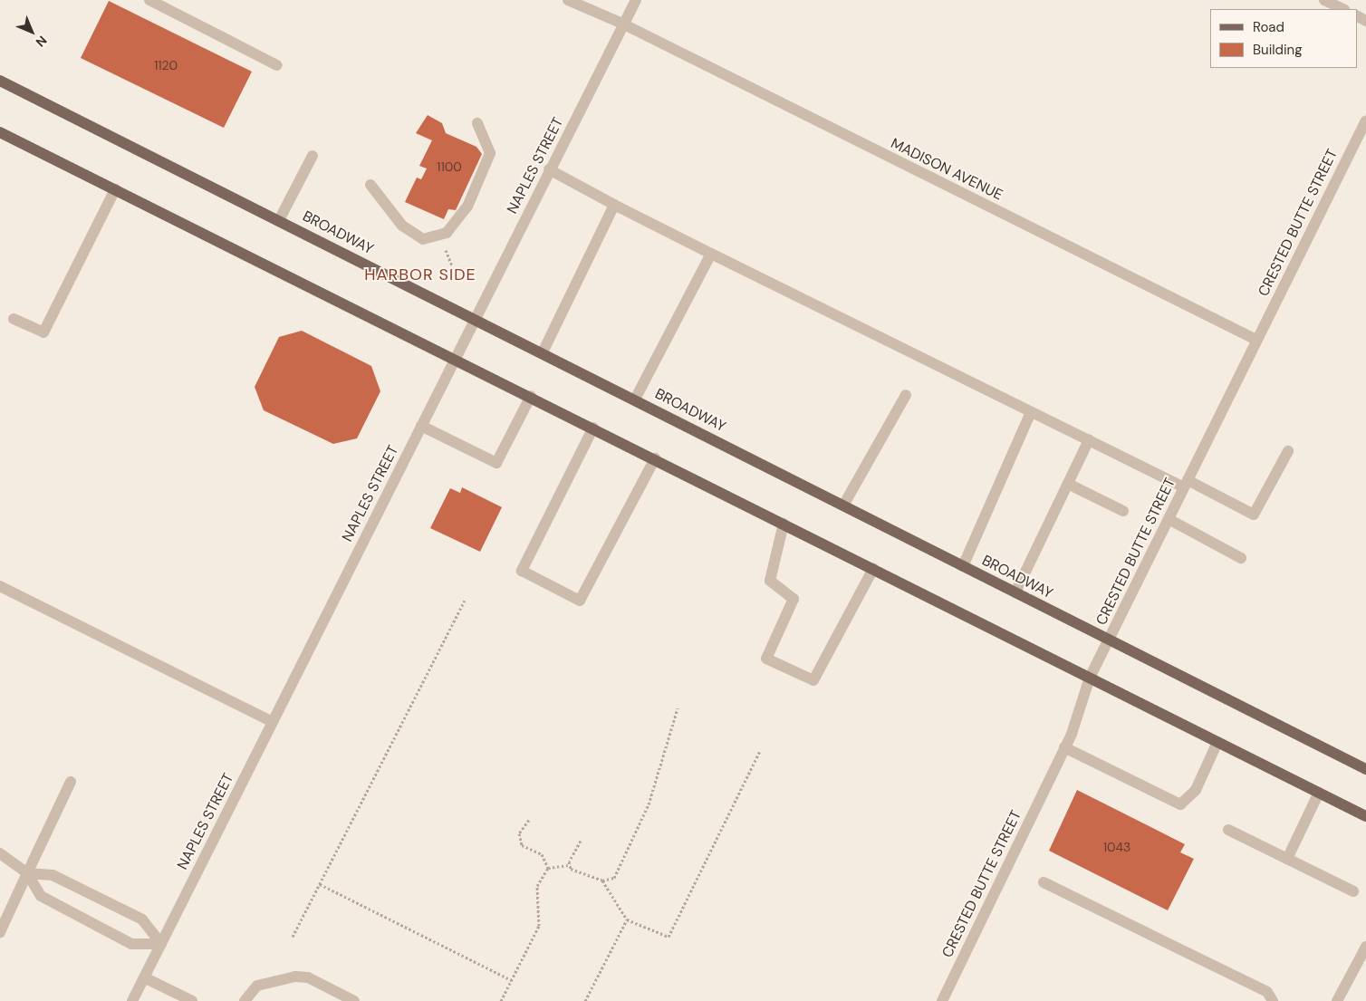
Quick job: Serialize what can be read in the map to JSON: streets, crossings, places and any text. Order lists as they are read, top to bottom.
{
  "streets": {
    "main road": ["BROADWAY"],
    "street": ["NAPLES STREET", "MADISON AVENUE", "CRESTED BUTTE STREET"]
  },
  "crossings": [
    ["NAPLES STREET", "MADISON AVENUE"],
    ["NAPLES STREET", "BROADWAY"],
    ["MADISON AVENUE", "CRESTED BUTTE STREET"],
    ["CRESTED BUTTE STREET", "BROADWAY"]
  ],
  "districts": ["HARBOR SIDE"],
  "house_numbers": ["1120", "1100", "1043"],
  "legend": ["Road", "Building"],
  "north": "bottom right"
}
